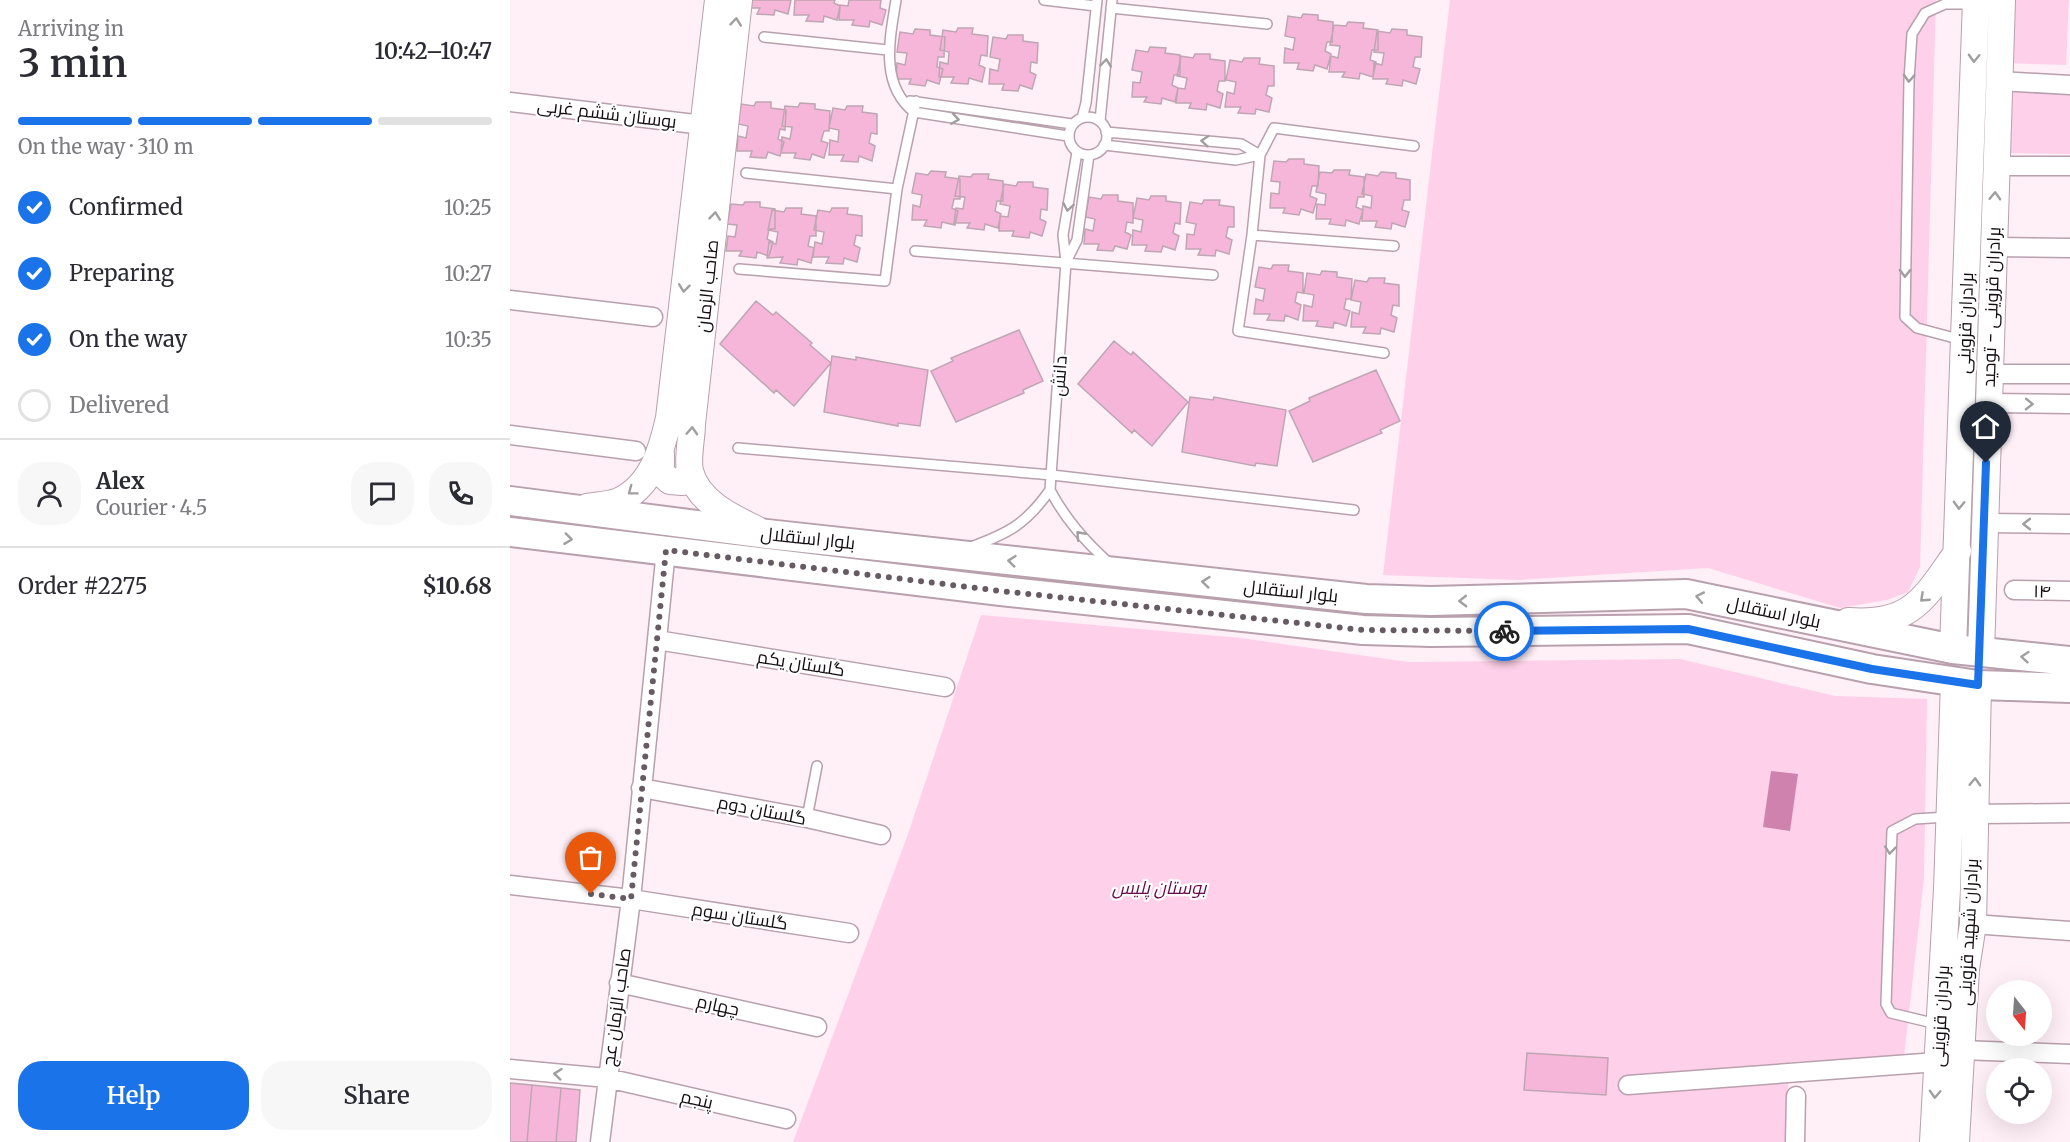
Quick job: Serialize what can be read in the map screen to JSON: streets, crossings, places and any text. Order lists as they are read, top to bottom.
{
  "streets": {
    "main road": [
      "صاحب الزمان",
      "برادران قزوینی - توحید",
      "برادران قزوینی",
      "بلوار استقلال",
      "برادران شهید قزوینی"
    ],
    "street": [
      "بوستان ششم غربی",
      "۱۴",
      "گلستان یکم",
      "گلستان دوم",
      "گلستان سوم",
      "چهارم",
      "صاحب الزمان عج",
      "پنجم"
    ],
    "lane": ["دانش"]
  },
  "crossings": [
    ["بوستان ششم غربی", "صاحب الزمان"],
    ["صاحب الزمان", "بلوار استقلال"],
    ["برادران قزوینی - توحید", "برادران قزوینی"],
    ["برادران قزوینی - توحید", "بلوار استقلال"],
    ["برادران قزوینی - توحید", "برادران شهید قزوینی"],
    ["برادران قزوینی", "بلوار استقلال"],
    ["برادران قزوینی", "برادران شهید قزوینی"],
    ["بلوار استقلال", "برادران شهید قزوینی"],
    ["بلوار استقلال", "صاحب الزمان عج"],
    ["گلستان یکم", "صاحب الزمان عج"],
    ["گلستان دوم", "صاحب الزمان عج"],
    ["گلستان سوم", "صاحب الزمان عج"],
    ["چهارم", "صاحب الزمان عج"],
    ["صاحب الزمان عج", "پنجم"]
  ],
  "one_way": ["برادران قزوینی"],
  "parks": ["بوستان پلیس"],
  "north": "bottom",
  "page": {
    "heading": ["3 min", "Arriving in", "10:42–10:47"],
    "panel": [
      "Alex",
      "Courier · 4.5",
      "Order #2275",
      "$10.68"
    ],
    "bar": "On the way · 310 m",
    "list": [
      ["Confirmed", "10:25"],
      ["Preparing", "10:27"],
      ["On the way", "10:35"],
      "Delivered"
    ],
    "buttons": ["Help", "Share"]
  }
}
